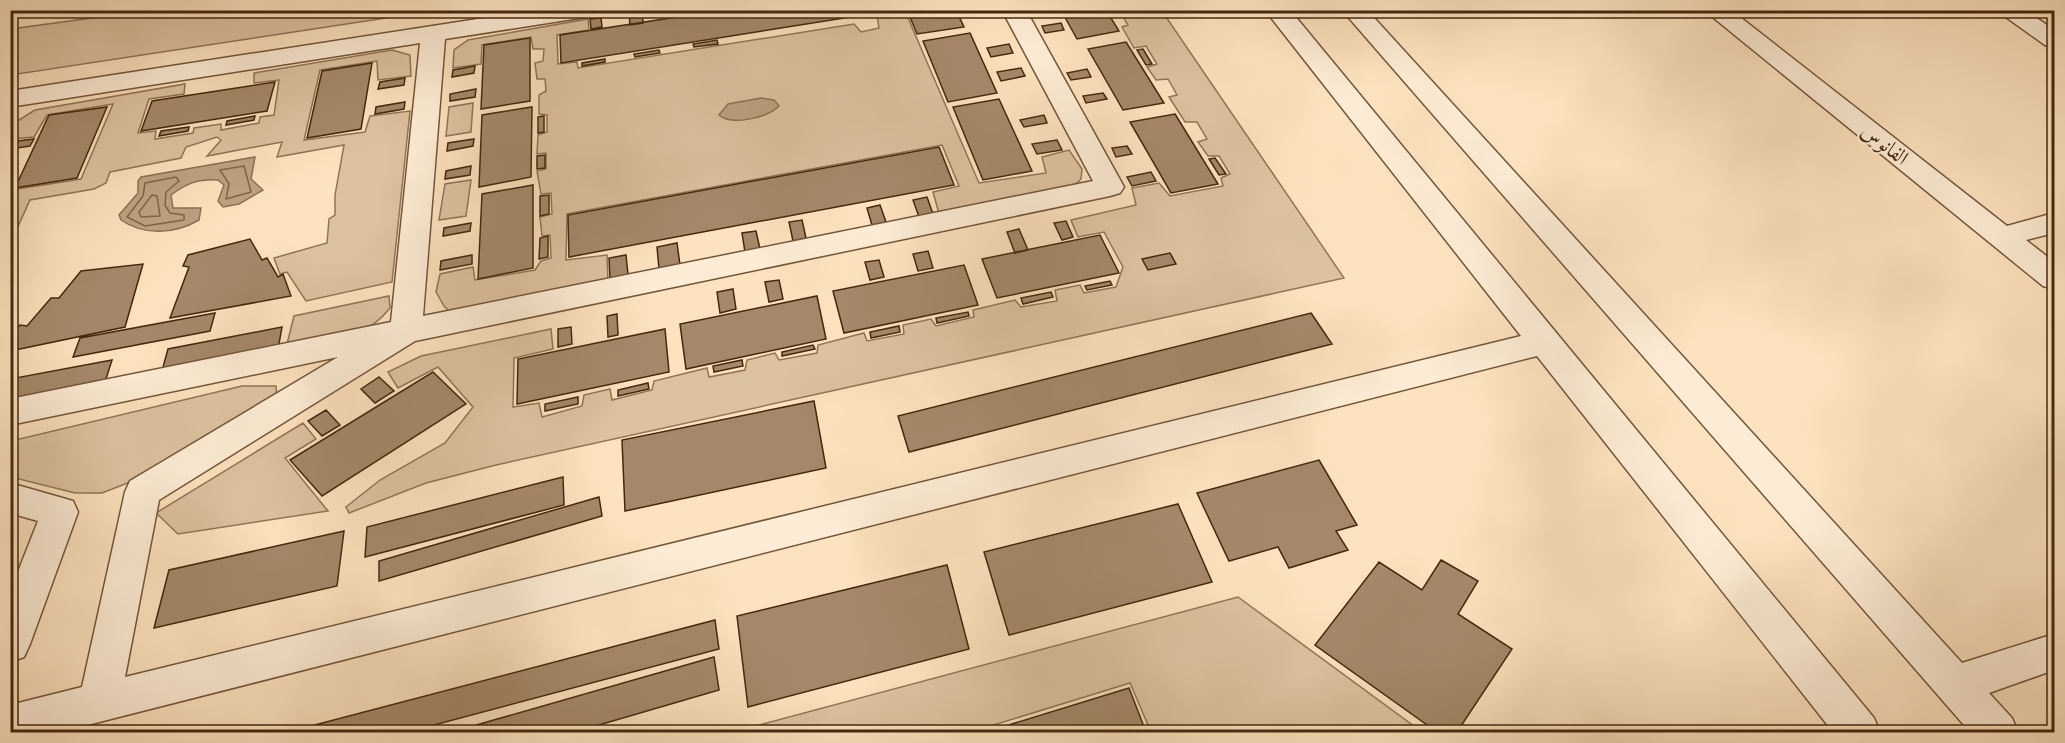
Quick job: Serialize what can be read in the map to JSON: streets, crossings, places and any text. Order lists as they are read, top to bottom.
{
  "streets": {
    "street": ["الفانوس"]
  }
}
